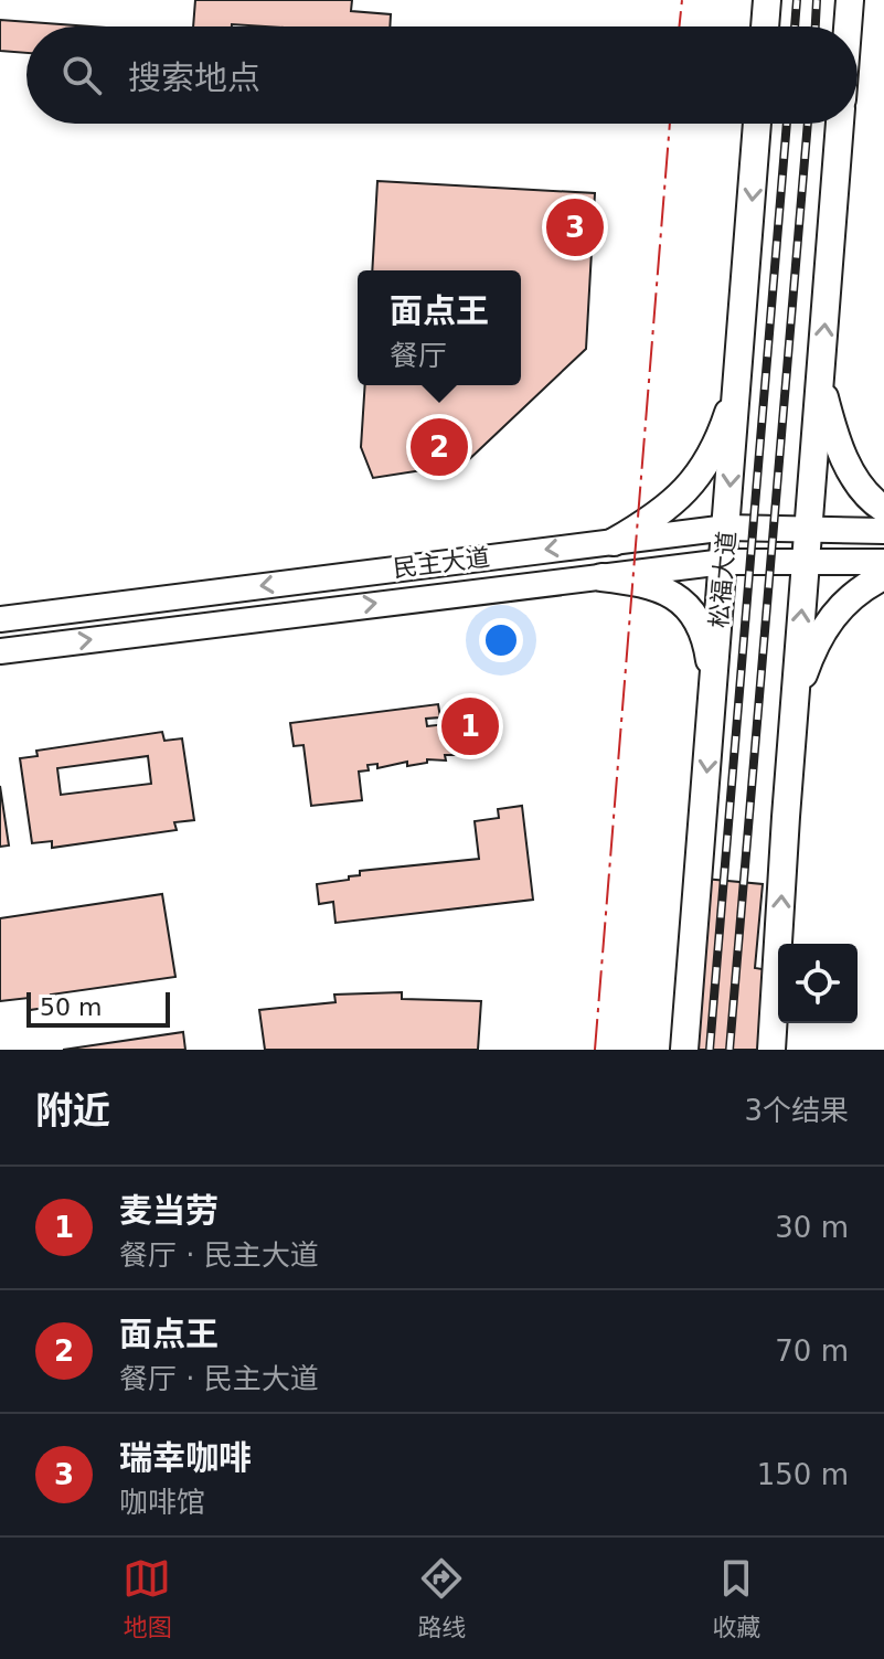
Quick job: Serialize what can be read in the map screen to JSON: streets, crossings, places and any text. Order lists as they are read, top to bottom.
{
  "streets": {
    "main road": ["民主大道", "松福大道"]
  },
  "crossings": [
    ["民主大道", "松福大道"]
  ],
  "scale_bar": "50 m",
  "page": {
    "search": "搜索地点",
    "pins": ["3", "2", "1"],
    "popup": ["面点王", "餐厅"],
    "scale": "50 m",
    "heading": ["附近", "3个结果"],
    "list": [
      {
        "mark": "1",
        "name": "麦当劳",
        "note": "餐厅 · 民主大道",
        "value": "30 m"
      },
      {
        "mark": "2",
        "name": "面点王",
        "note": "餐厅 · 民主大道",
        "value": "70 m"
      },
      {
        "mark": "3",
        "name": "瑞幸咖啡",
        "note": "咖啡馆",
        "value": "150 m"
      }
    ],
    "nav": ["地图", "路线", "收藏"]
  }
}
